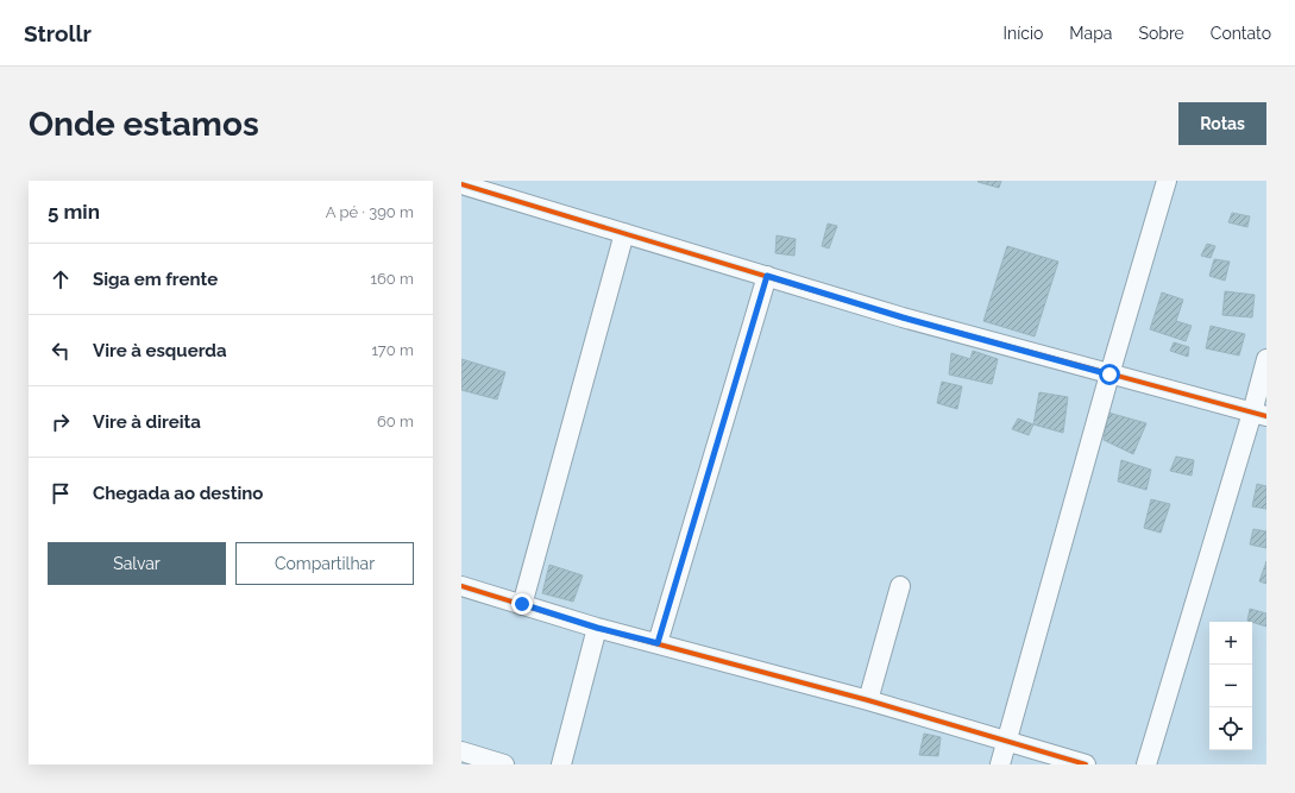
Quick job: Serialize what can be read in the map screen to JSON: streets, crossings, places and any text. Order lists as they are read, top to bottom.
{
  "page": {
    "header": "Strollr",
    "nav": [
      "Início",
      "Mapa",
      "Sobre",
      "Contato"
    ],
    "buttons": [
      "Rotas",
      ["Salvar", "Compartilhar"]
    ],
    "title": "Onde estamos",
    "heading": ["5 min", "A pé · 390 m"],
    "list": [
      ["Siga em frente", "160 m"],
      ["Vire à esquerda", "170 m"],
      ["Vire à direita", "60 m"],
      "Chegada ao destino"
    ],
    "map_buttons": ["+", "−"]
  }
}
